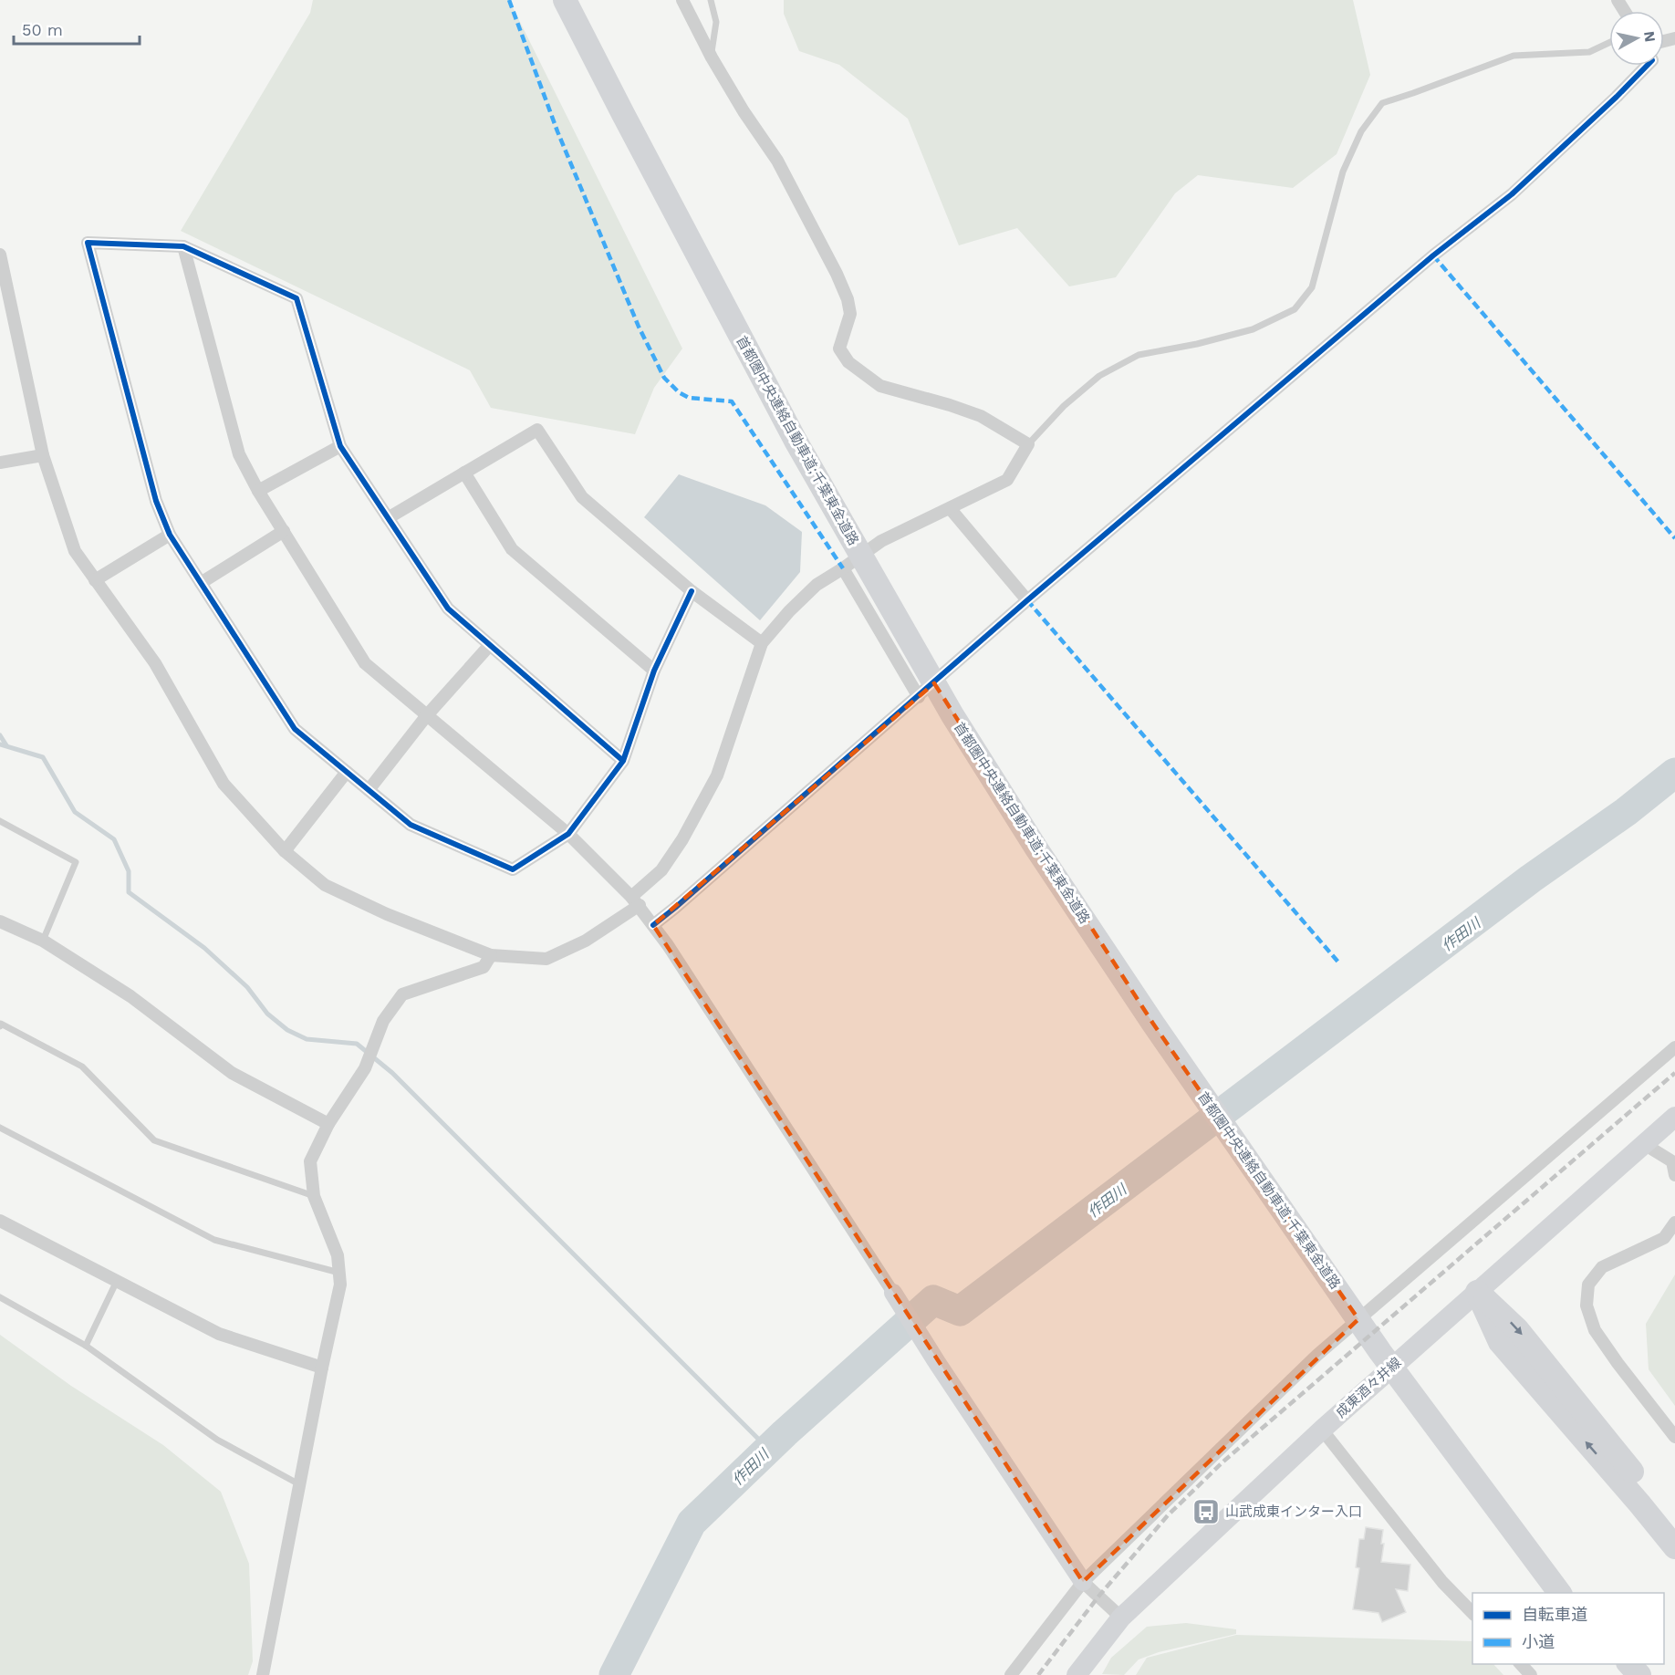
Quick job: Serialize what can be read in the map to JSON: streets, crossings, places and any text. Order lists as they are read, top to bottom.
{
  "streets": {
    "highway": ["首都圏中央連絡自動車道;千葉東金道路"],
    "main road": ["成東酒々井線"]
  },
  "water": ["作田川"],
  "places": {
    "bus stop": ["山武成東インター入口"]
  },
  "legend": ["自転車道", "小道"],
  "scale_bar": "50 m",
  "north": "right"
}
